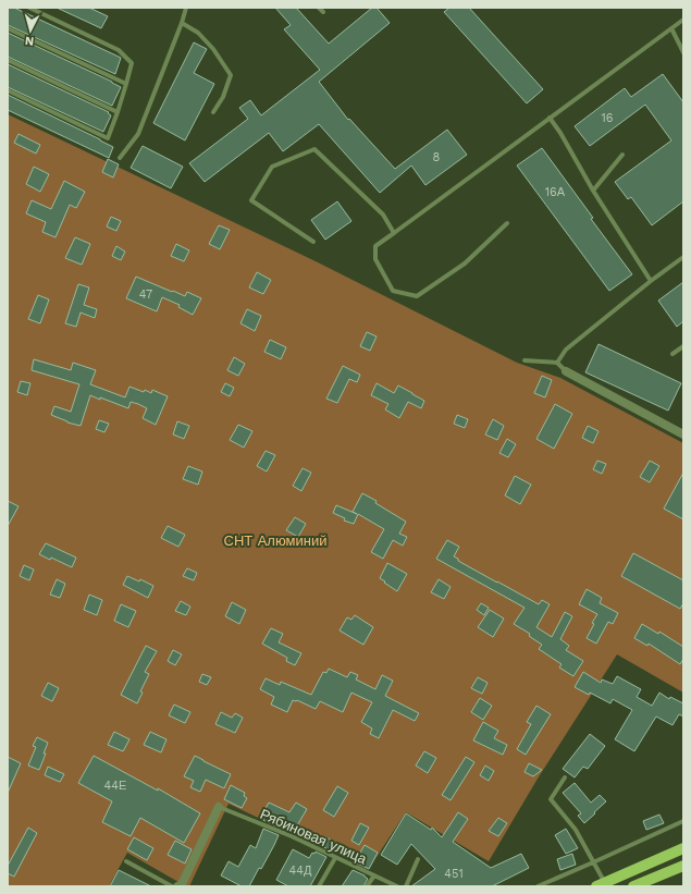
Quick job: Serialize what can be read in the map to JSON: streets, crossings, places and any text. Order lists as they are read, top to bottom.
{
  "streets": {
    "lane": ["Рябиновая улица"]
  },
  "parks": ["СНТ Алюминий"],
  "house_numbers": [
    "16",
    "8",
    "16А",
    "47",
    "44Е",
    "44Д",
    "451"
  ],
  "north": "bottom"
}
